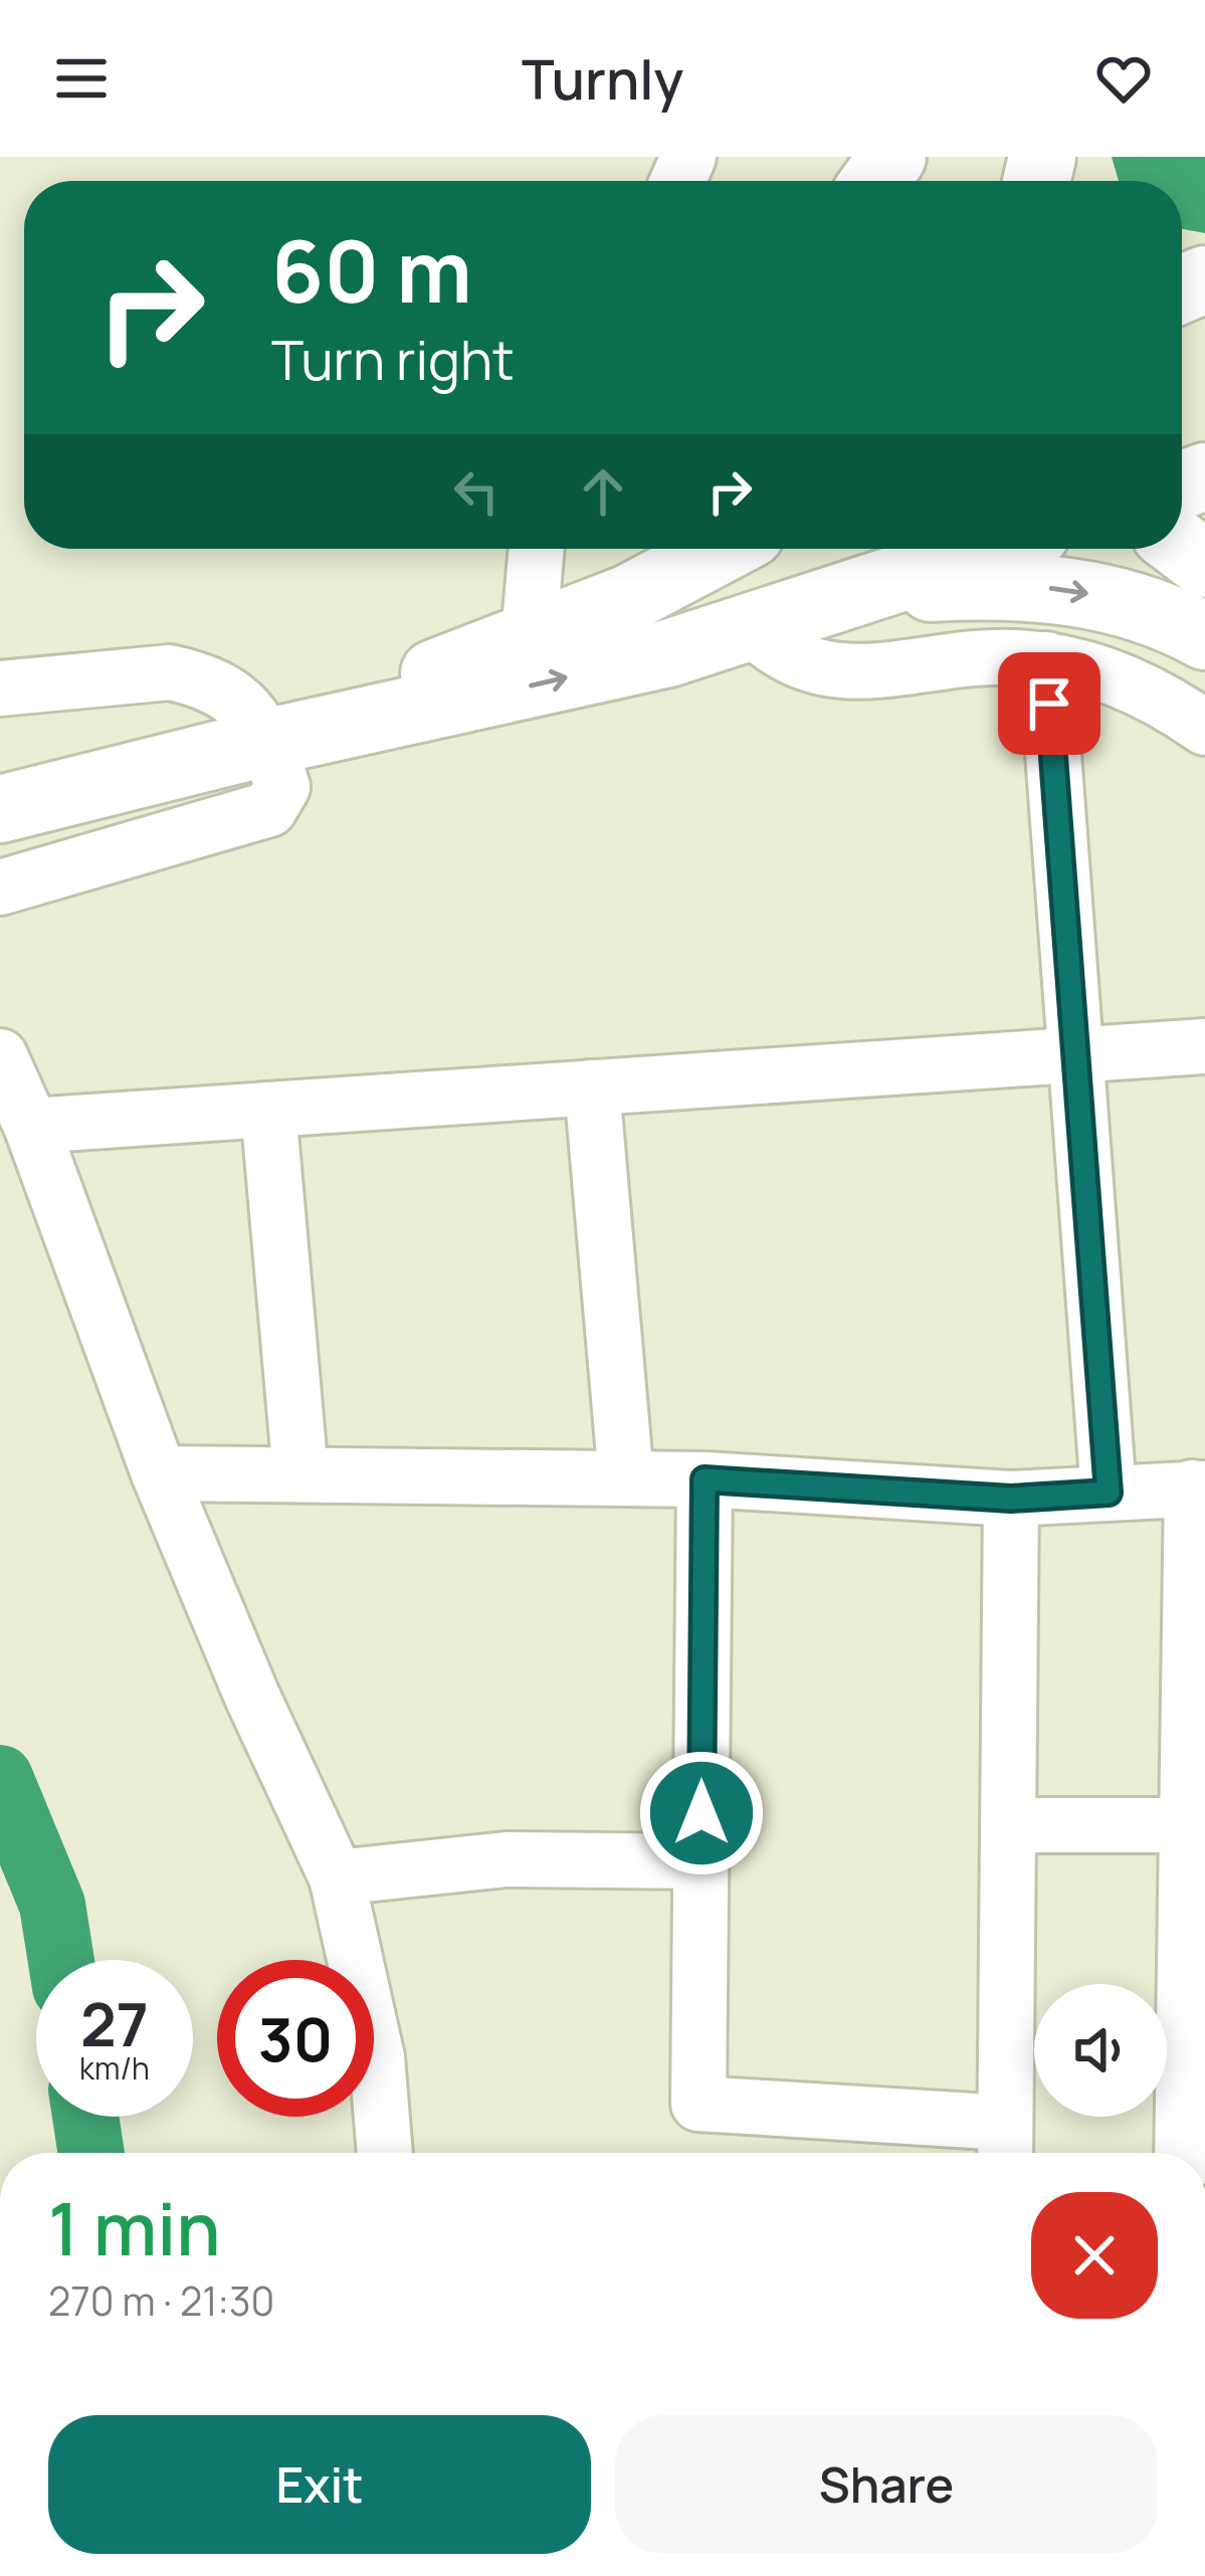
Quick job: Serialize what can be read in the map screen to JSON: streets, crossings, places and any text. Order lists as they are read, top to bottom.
{
  "page": {
    "header": "Turnly",
    "turn": ["60 m", "Turn right"],
    "speed": "27 km/h",
    "limit": "30",
    "heading": ["1 min", "270 m · 21:30"],
    "buttons": ["Exit", "Share"]
  }
}
